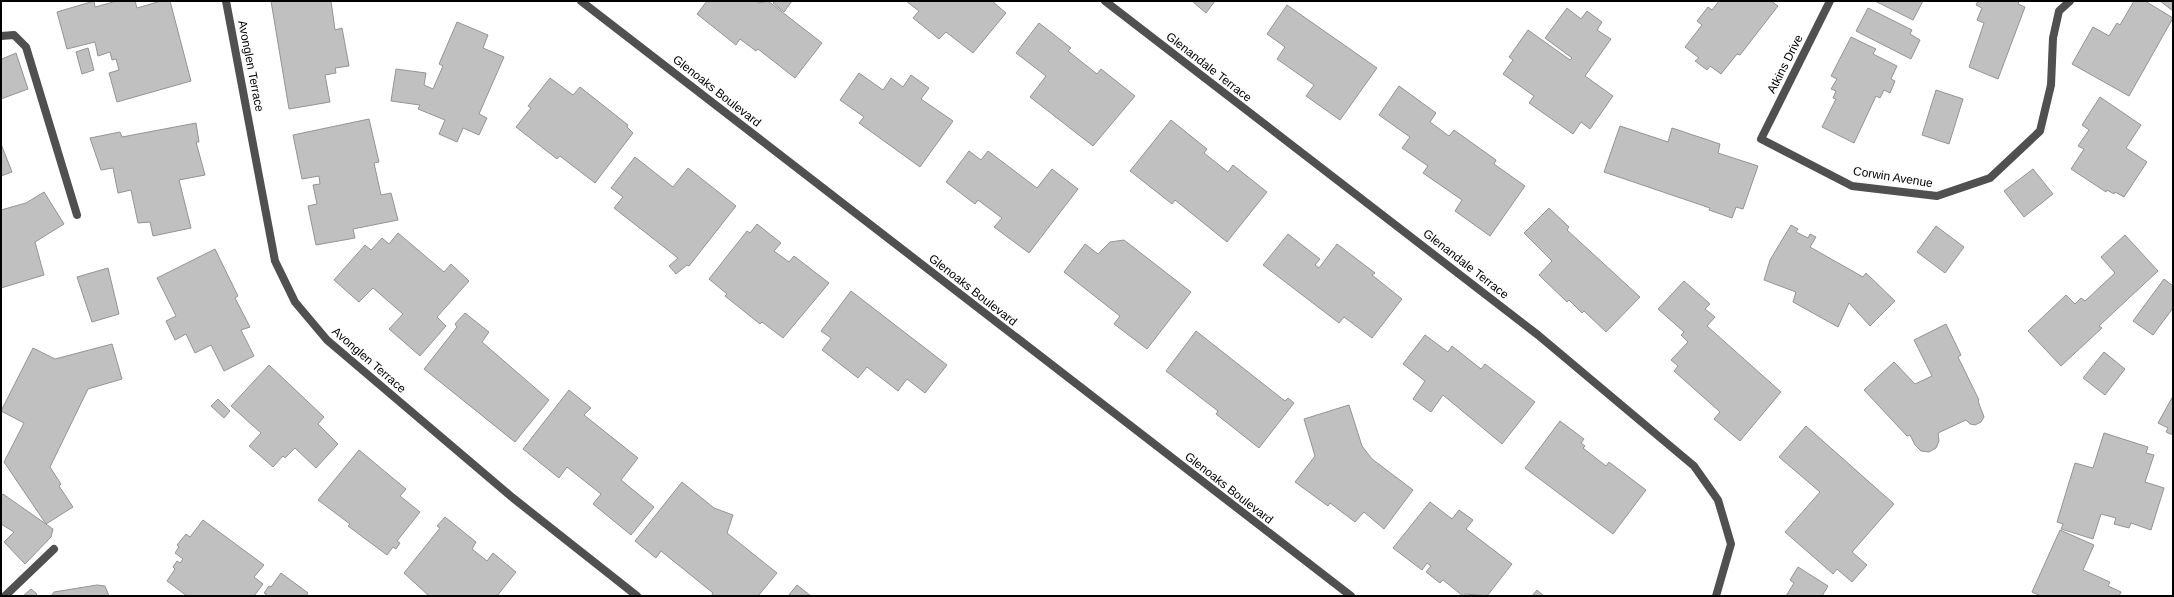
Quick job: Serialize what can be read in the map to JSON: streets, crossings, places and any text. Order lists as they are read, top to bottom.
{
  "streets": {
    "street": [
      "Atkins Drive",
      "Avonglen Terrace",
      "Glenandale Terrace",
      "Glenoaks Boulevard",
      "Corwin Avenue"
    ]
  },
  "crossings": [
    ["Atkins Drive", "Corwin Avenue"]
  ]
}
